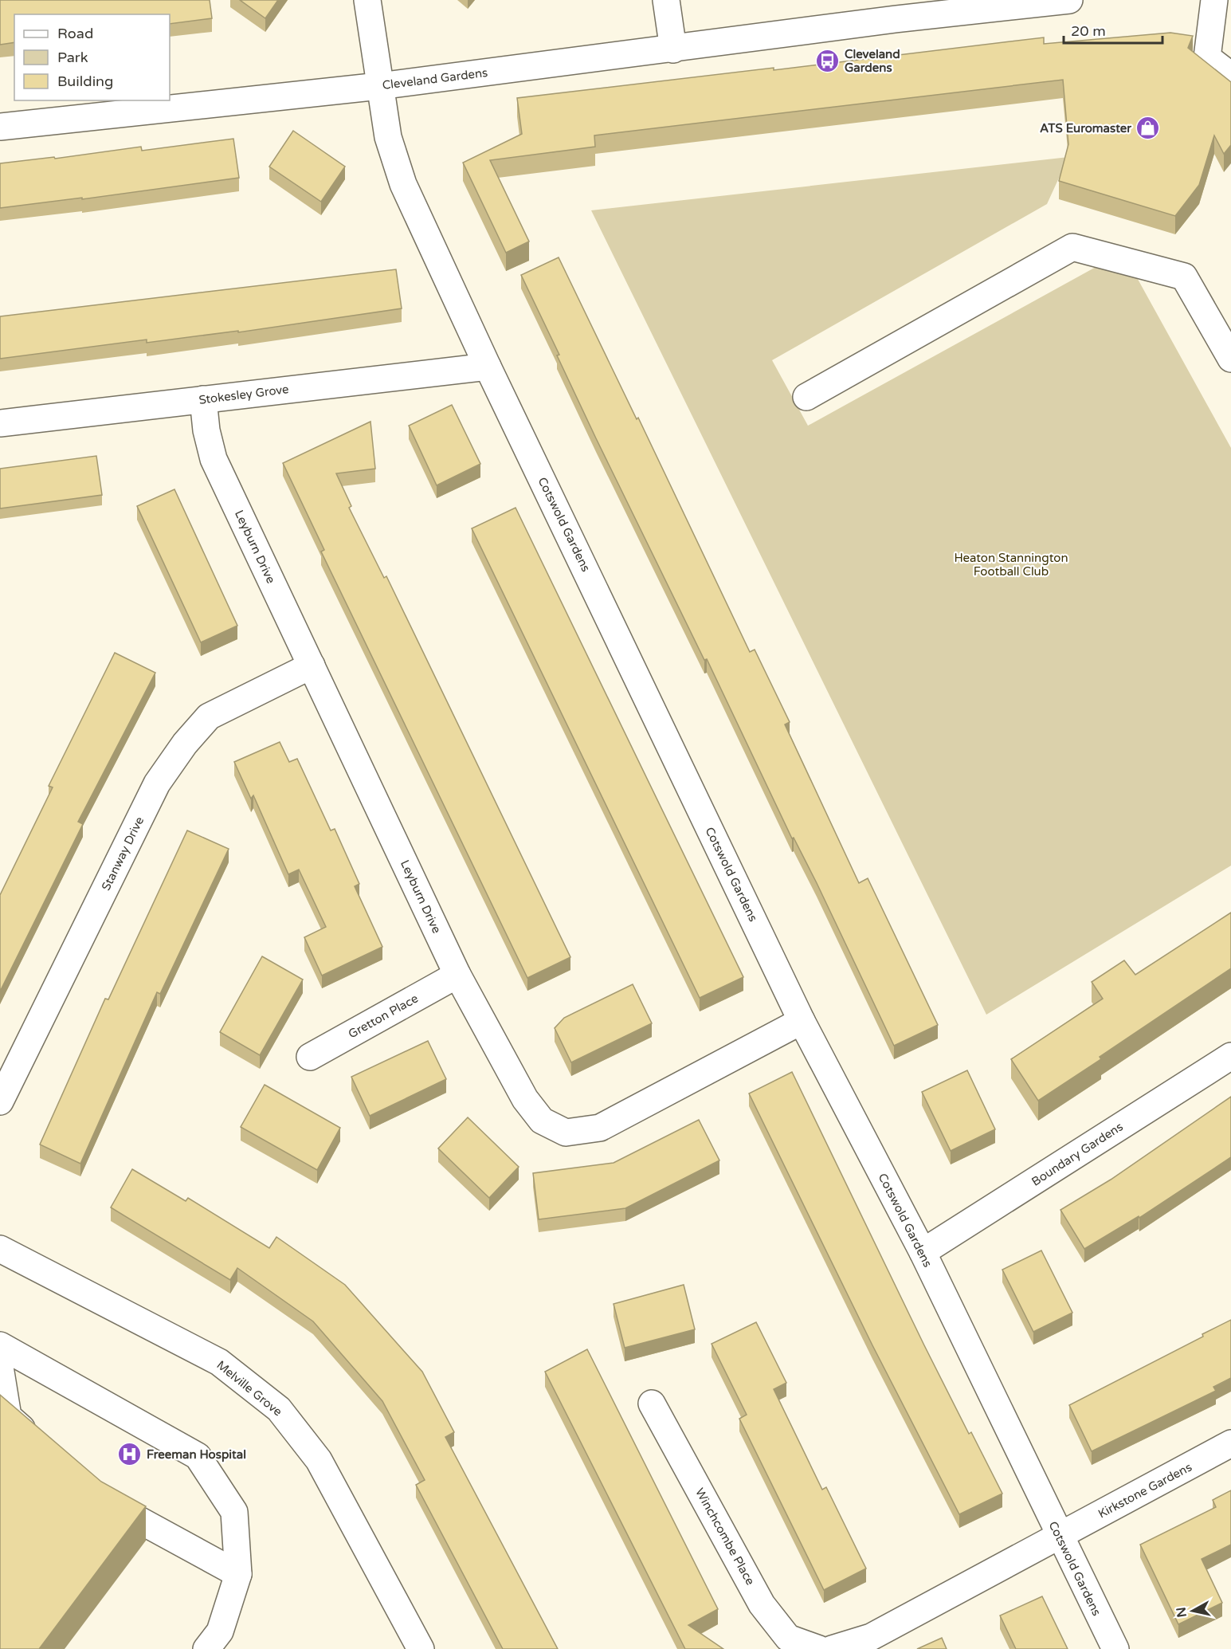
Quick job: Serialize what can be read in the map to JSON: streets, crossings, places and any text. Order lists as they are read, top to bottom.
{
  "streets": {
    "street": [
      "Cleveland Gardens",
      "Stokesley Grove",
      "Cotswold Gardens",
      "Leyburn Drive",
      "Stanway Drive",
      "Gretton Place",
      "Boundary Gardens",
      "Melville Grove",
      "Kirkstone Gardens",
      "Winchcombe Place"
    ]
  },
  "crossings": [
    ["Cleveland Gardens", "Cotswold Gardens"],
    ["Stokesley Grove", "Cotswold Gardens"],
    ["Stokesley Grove", "Leyburn Drive"],
    ["Cotswold Gardens", "Leyburn Drive"],
    ["Cotswold Gardens", "Boundary Gardens"],
    ["Cotswold Gardens", "Kirkstone Gardens"],
    ["Leyburn Drive", "Stanway Drive"],
    ["Leyburn Drive", "Gretton Place"]
  ],
  "parks": ["Heaton Stannington Football Club"],
  "places": {
    "bus stop": ["Cleveland Gardens"],
    "shop": ["ATS Euromaster"],
    "hospital": ["Freeman Hospital"]
  },
  "legend": ["Road", "Park", "Building"],
  "scale_bar": "20 m",
  "north": "left"
}
